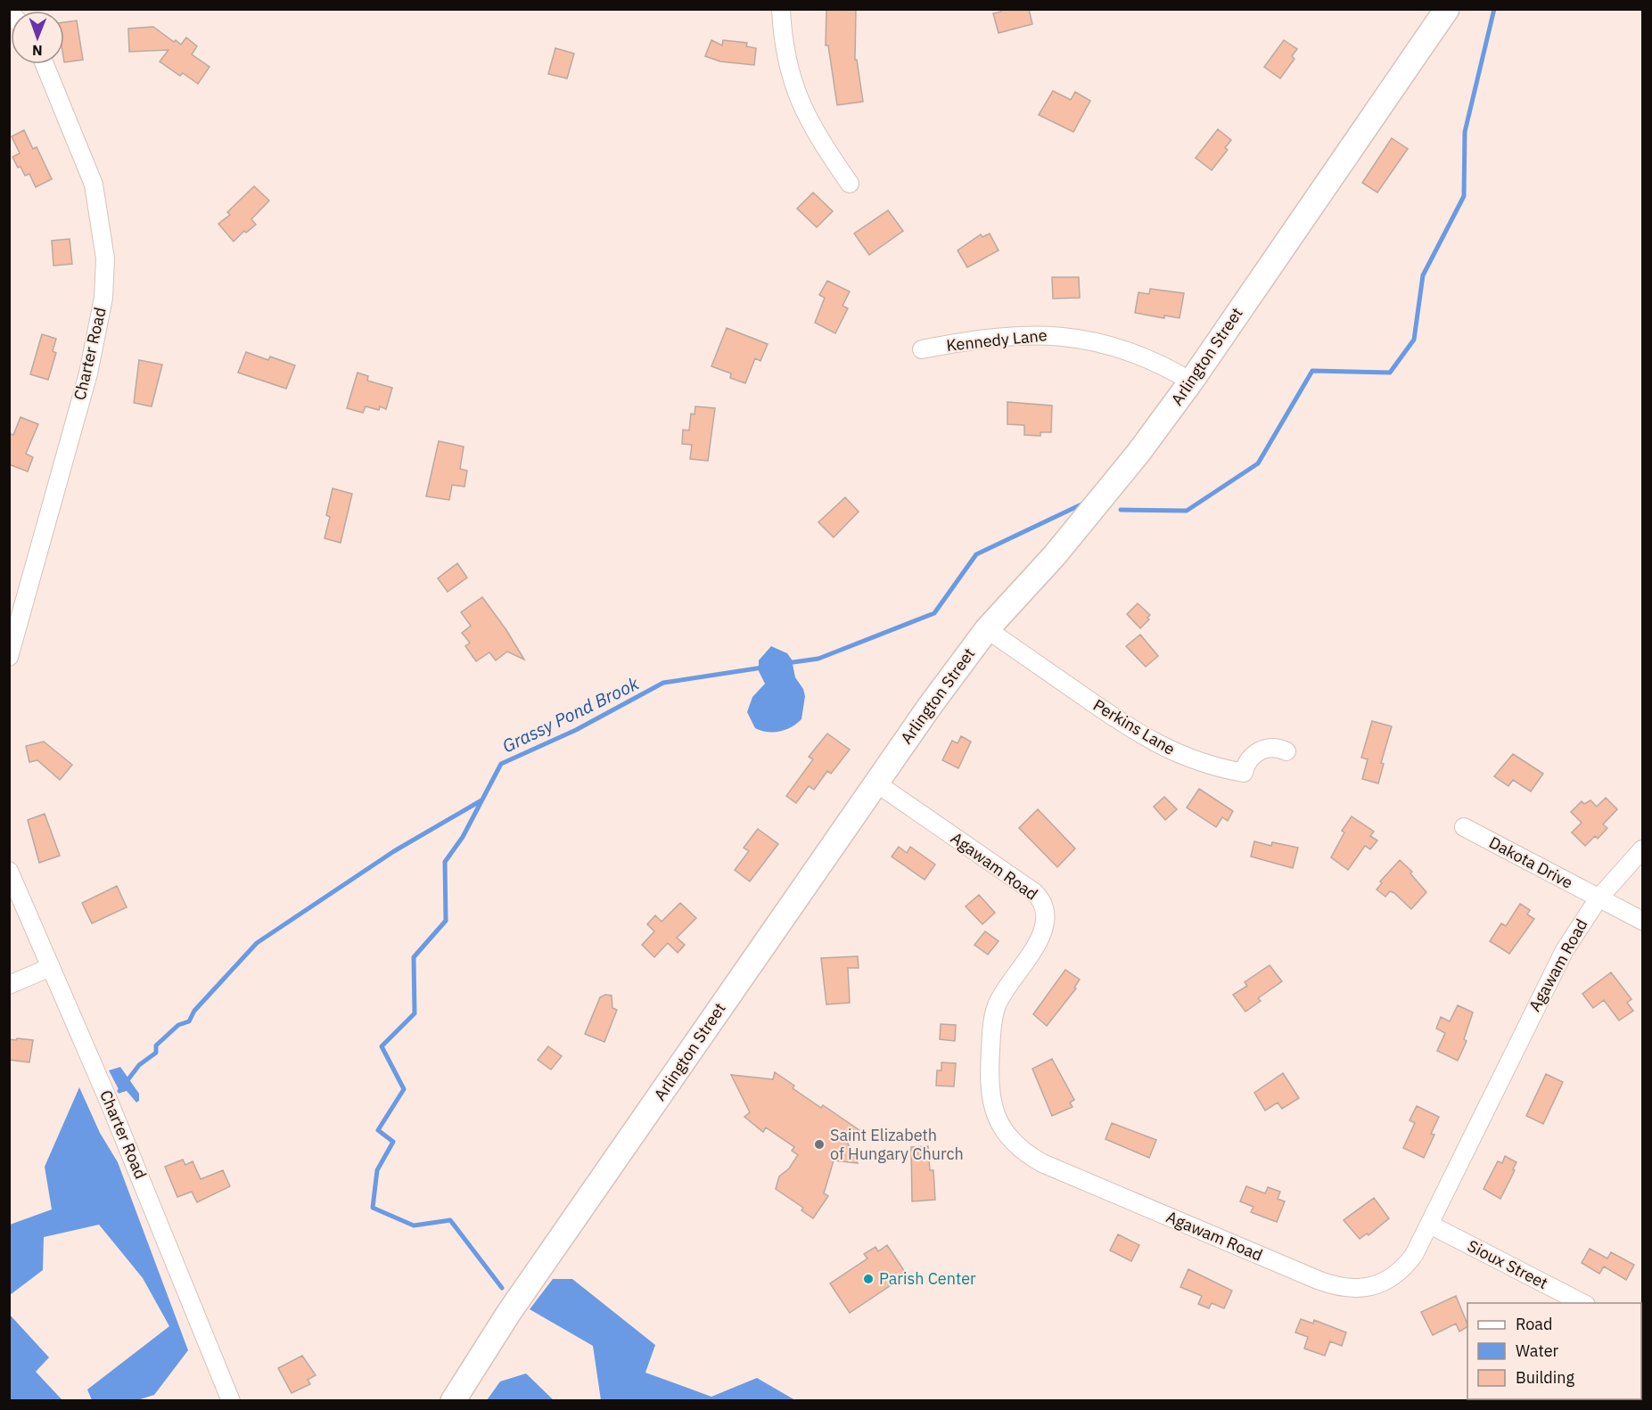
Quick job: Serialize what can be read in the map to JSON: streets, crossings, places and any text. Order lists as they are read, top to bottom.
{
  "streets": {
    "street": [
      "Kennedy Lane",
      "Charter Road",
      "Arlington Street",
      "Perkins Lane",
      "Dakota Drive",
      "Agawam Road",
      "Sioux Street"
    ]
  },
  "crossings": [
    ["Kennedy Lane", "Arlington Street"],
    ["Arlington Street", "Perkins Lane"],
    ["Arlington Street", "Agawam Road"],
    ["Dakota Drive", "Agawam Road"],
    ["Agawam Road", "Sioux Street"]
  ],
  "water": ["Grassy Pond Brook"],
  "places": ["Saint Elizabeth of Hungary Church", "Parish Center"],
  "legend": ["Road", "Water", "Building"],
  "north": "bottom"
}
